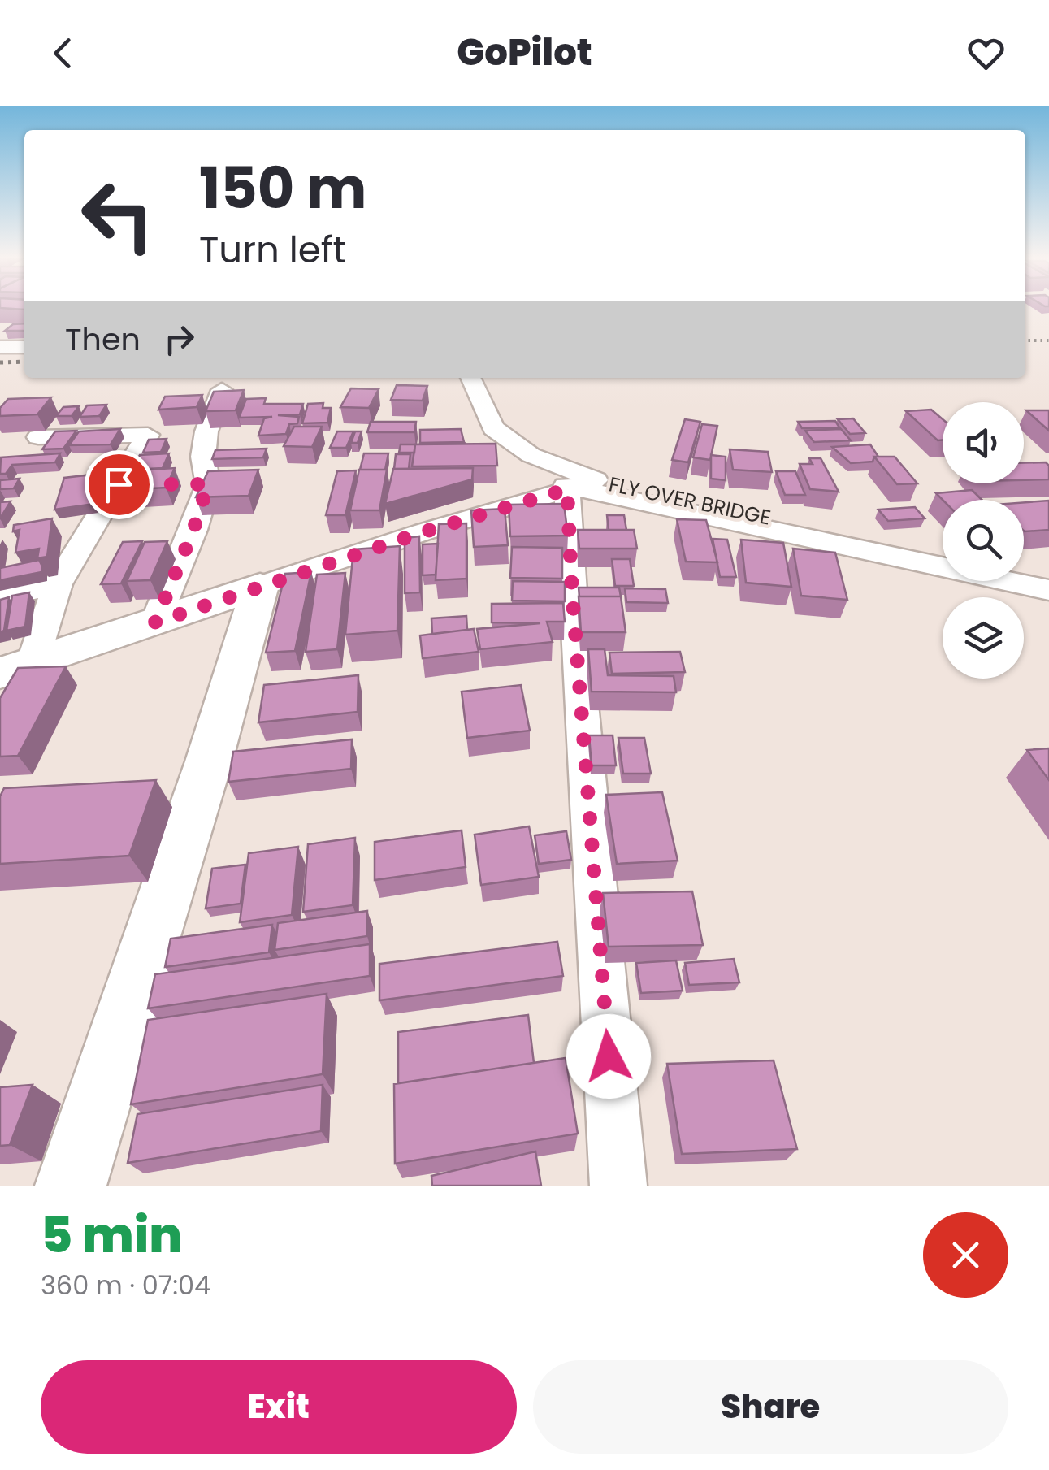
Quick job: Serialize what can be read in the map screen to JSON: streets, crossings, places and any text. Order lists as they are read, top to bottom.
{
  "streets": {
    "street": ["FLY OVER BRIDGE"]
  },
  "page": {
    "header": "GoPilot",
    "turn": ["150 m", "Turn left"],
    "then": "Then",
    "heading": ["5 min", "360 m · 07:04"],
    "buttons": ["Exit", "Share"]
  }
}
